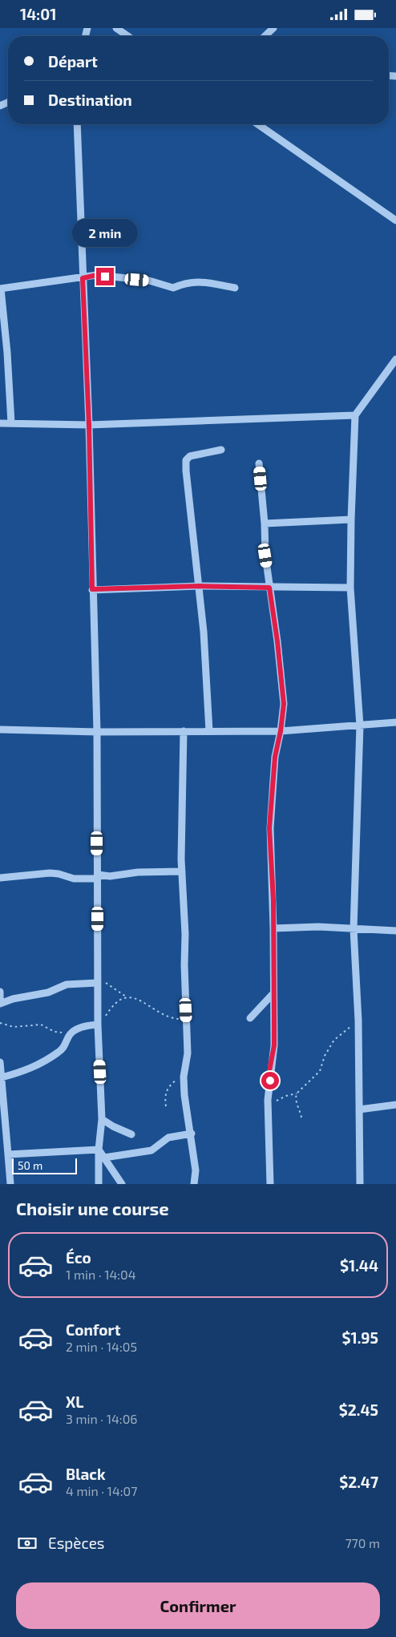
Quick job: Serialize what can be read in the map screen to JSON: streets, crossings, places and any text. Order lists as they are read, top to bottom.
{
  "scale_bar": "50 m",
  "page": {
    "status": "14:01",
    "banner": ["Départ", "Destination"],
    "bubble": "2 min",
    "scale": "50 m",
    "heading": "Choisir une course",
    "list": [
      {
        "name": "Éco",
        "note": "1 min · 14:04",
        "value": "$1.44"
      },
      {
        "name": "Confort",
        "note": "2 min · 14:05",
        "value": "$1.95"
      },
      {
        "name": "XL",
        "note": "3 min · 14:06",
        "value": "$2.45"
      },
      {
        "name": "Black",
        "note": "4 min · 14:07",
        "value": "$2.47"
      }
    ],
    "pay": ["Espèces", "770 m"],
    "buttons": "Confirmer"
  }
}
